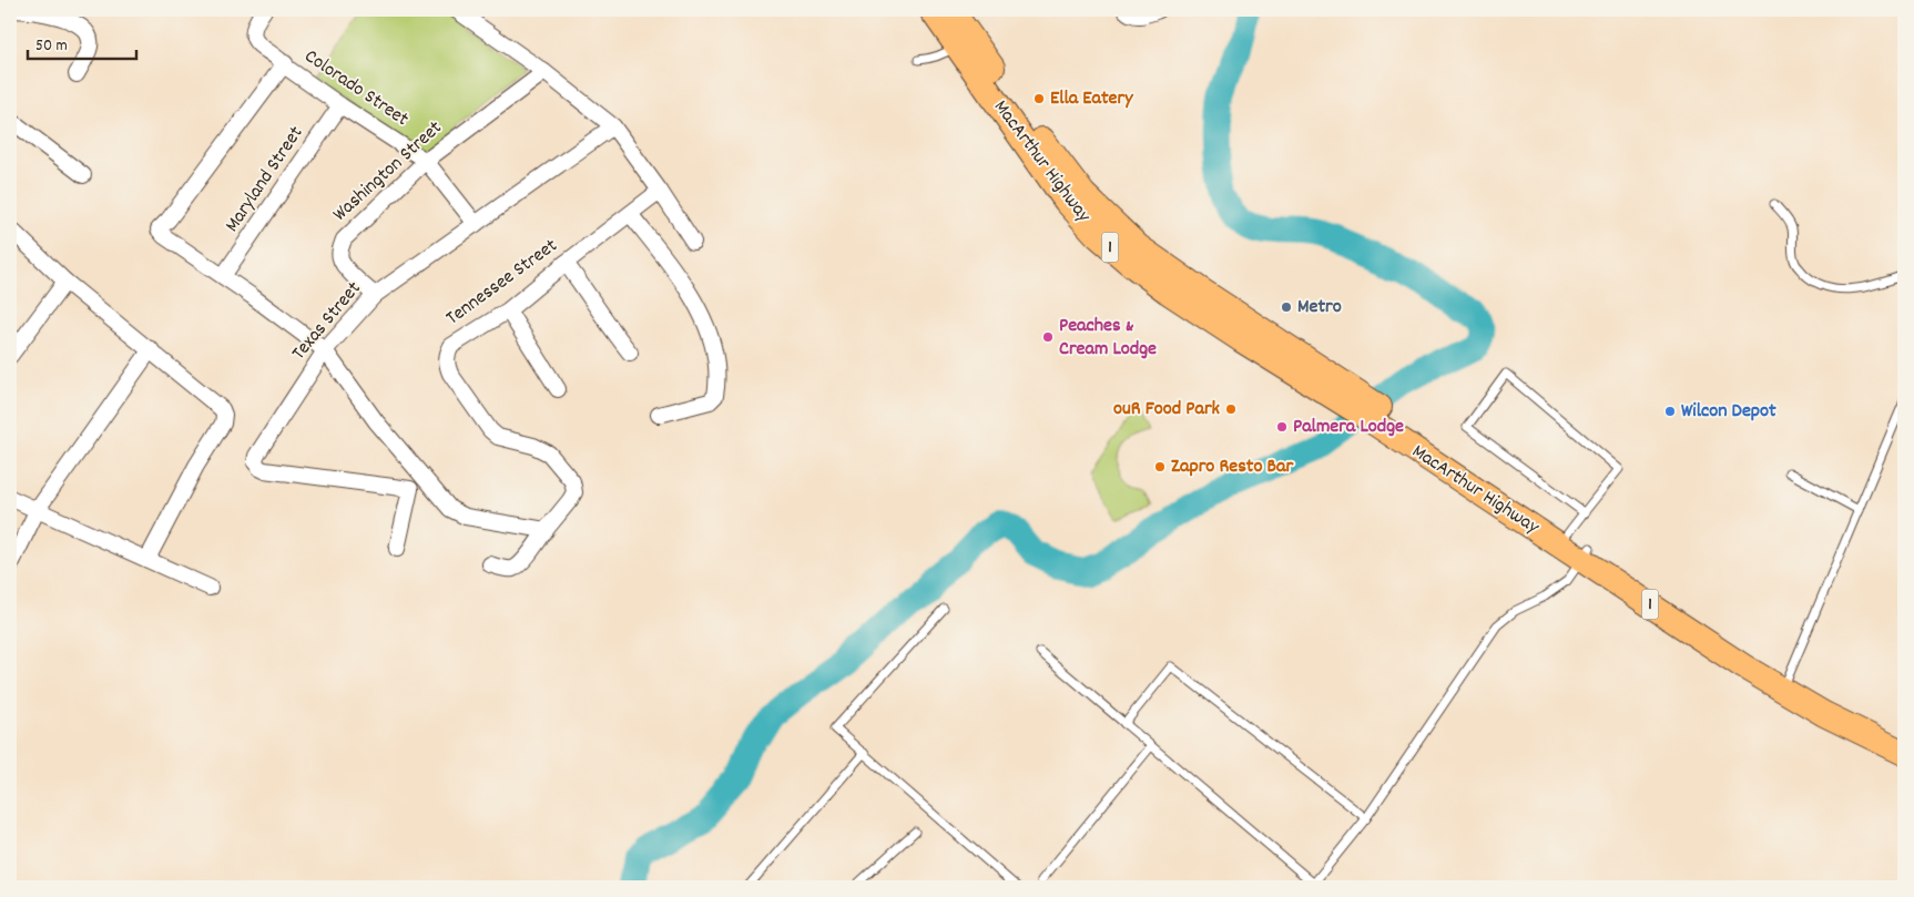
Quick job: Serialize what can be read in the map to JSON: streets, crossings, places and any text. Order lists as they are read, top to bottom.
{
  "streets": {
    "highway": ["MacArthur Highway", "1"],
    "street": [
      "Colorado Street",
      "Washington Street",
      "Maryland Street",
      "Tennessee Street",
      "Texas Street"
    ]
  },
  "crossings": [
    ["Colorado Street", "Washington Street"],
    ["Colorado Street", "Maryland Street"],
    ["Colorado Street", "Texas Street"],
    ["Washington Street", "Texas Street"]
  ],
  "places": [
    "Ella Eatery",
    "Metro",
    "Peaches & Cream Lodge",
    "ouR Food Park",
    "Wilcon Depot",
    "Palmera Lodge",
    "Zapro Resto Bar"
  ],
  "scale_bar": "50 m"
}
